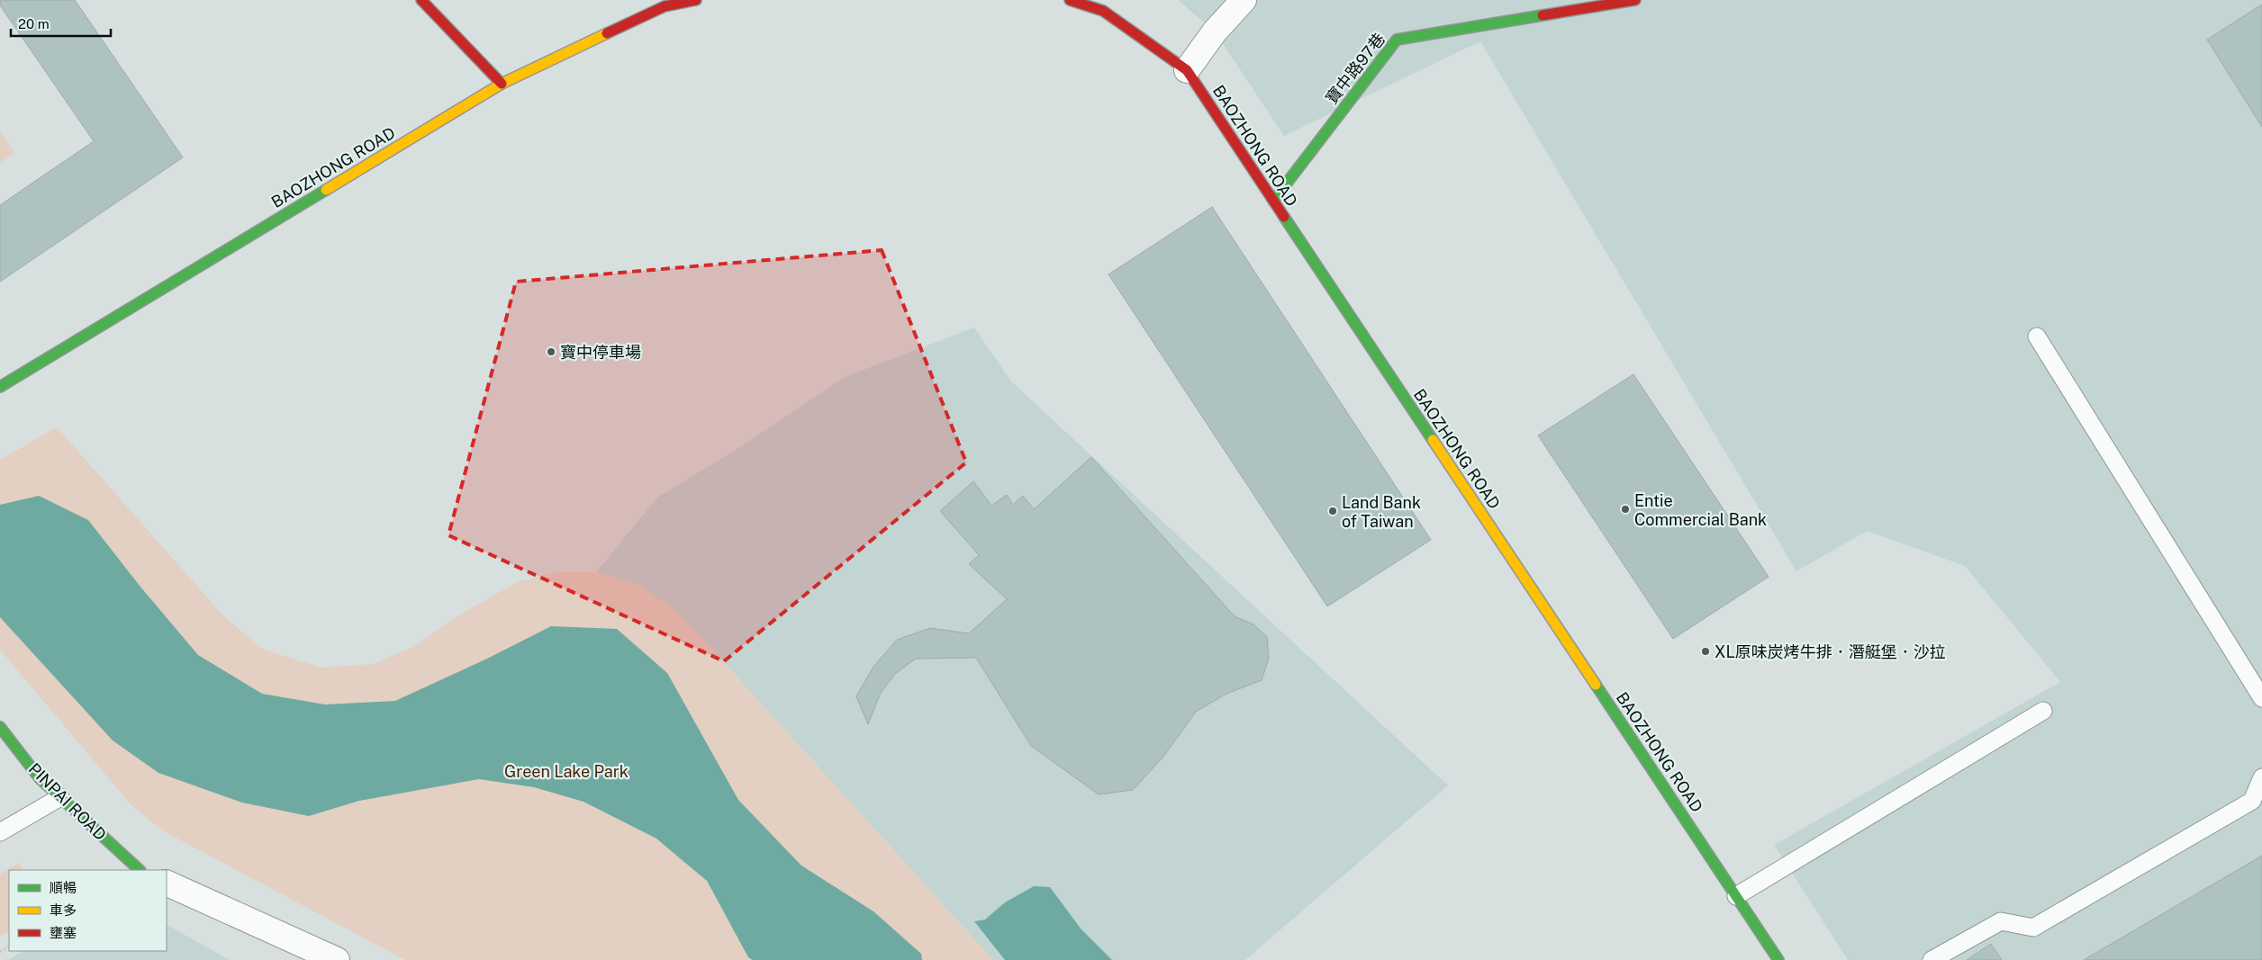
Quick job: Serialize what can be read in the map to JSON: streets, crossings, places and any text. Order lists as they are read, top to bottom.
{
  "streets": {
    "street": ["寶中路97巷", "BAOZHONG ROAD", "PINPAI ROAD"]
  },
  "crossings": [
    ["寶中路97巷", "BAOZHONG ROAD"]
  ],
  "parks": ["Green Lake Park"],
  "places": [
    "寶中停車場",
    "Entie Commercial Bank",
    "Land Bank of Taiwan",
    "XL原味炭烤牛排．潛艇堡．沙拉"
  ],
  "legend": ["順暢", "車多", "壅塞"],
  "scale_bar": "20 m"
}
